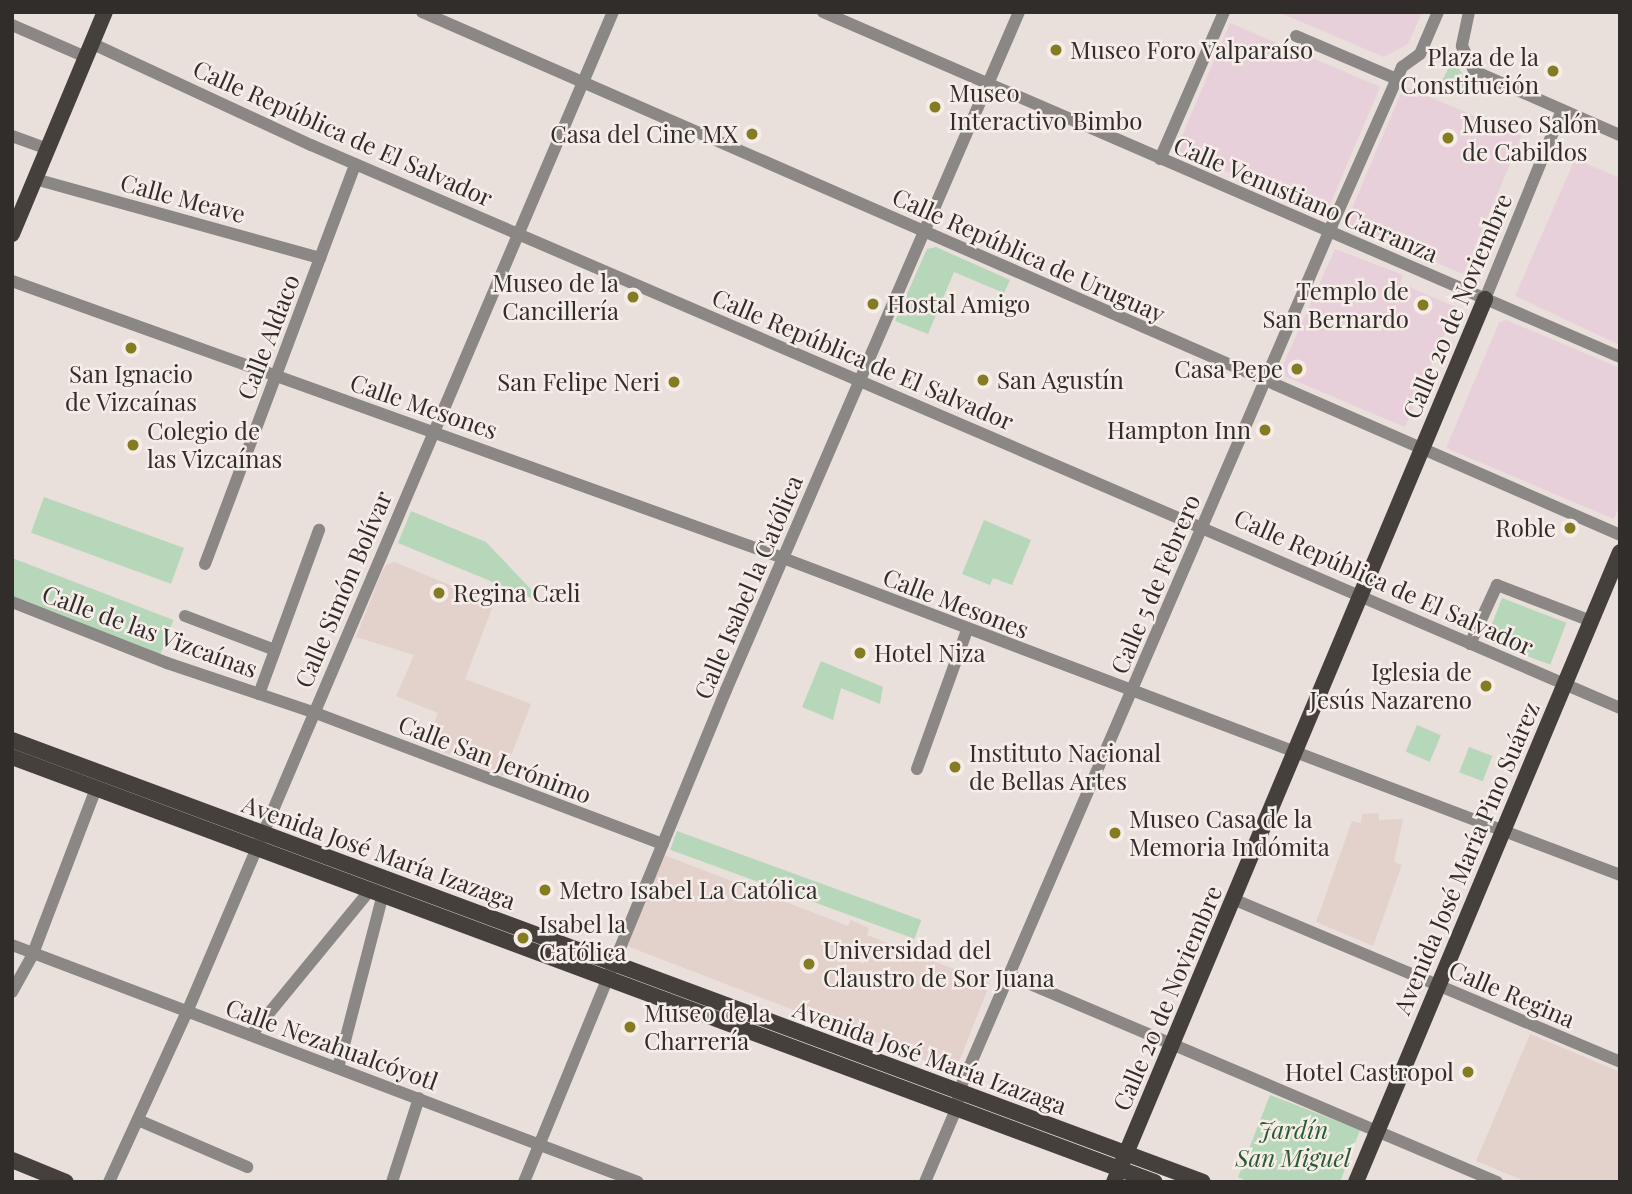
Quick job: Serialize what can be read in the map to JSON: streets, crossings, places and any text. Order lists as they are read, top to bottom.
{
  "streets": {
    "main road": ["Calle 20 de Noviembre", "Avenida José María Izazaga", "Avenida José María Pino Suárez"],
    "street": [
      "Calle República de El Salvador",
      "Calle Meave",
      "Calle Venustiano Carranza",
      "Calle República de Uruguay",
      "Calle Aldaco",
      "Calle Mesones",
      "Calle 5 de Febrero",
      "Calle Isabel la Católica",
      "Calle Simón Bolívar",
      "Calle de las Vizcaínas",
      "Calle San Jerónimo",
      "Calle Regina",
      "Calle Nezahualcóyotl"
    ]
  },
  "crossings": [
    ["Calle República de El Salvador", "Calle 20 de Noviembre"],
    ["Calle República de El Salvador", "Calle Aldaco"],
    ["Calle República de El Salvador", "Calle 5 de Febrero"],
    ["Calle República de El Salvador", "Calle Isabel la Católica"],
    ["Calle República de El Salvador", "Calle Simón Bolívar"],
    ["Calle República de El Salvador", "Avenida José María Pino Suárez"],
    ["Calle Meave", "Calle Aldaco"],
    ["Calle Venustiano Carranza", "Calle 20 de Noviembre"],
    ["Calle Venustiano Carranza", "Calle 5 de Febrero"],
    ["Calle Venustiano Carranza", "Calle Isabel la Católica"],
    ["Calle República de Uruguay", "Calle 20 de Noviembre"],
    ["Calle República de Uruguay", "Calle 5 de Febrero"],
    ["Calle República de Uruguay", "Calle Isabel la Católica"],
    ["Calle República de Uruguay", "Calle Simón Bolívar"],
    ["Calle 20 de Noviembre", "Calle Mesones"],
    ["Calle 20 de Noviembre", "Avenida José María Izazaga"],
    ["Calle 20 de Noviembre", "Calle Regina"],
    ["Calle Aldaco", "Calle Mesones"],
    ["Calle Mesones", "Calle 5 de Febrero"],
    ["Calle Mesones", "Calle Isabel la Católica"],
    ["Calle Mesones", "Calle Simón Bolívar"],
    ["Calle Mesones", "Avenida José María Pino Suárez"],
    ["Calle 5 de Febrero", "Avenida José María Izazaga"],
    ["Calle Isabel la Católica", "Calle San Jerónimo"],
    ["Calle Isabel la Católica", "Avenida José María Izazaga"],
    ["Calle Isabel la Católica", "Calle Nezahualcóyotl"],
    ["Calle Simón Bolívar", "Calle de las Vizcaínas"],
    ["Calle Simón Bolívar", "Calle San Jerónimo"],
    ["Calle Simón Bolívar", "Avenida José María Izazaga"],
    ["Calle Simón Bolívar", "Calle Nezahualcóyotl"],
    ["Calle de las Vizcaínas", "Calle San Jerónimo"],
    ["Avenida José María Pino Suárez", "Calle Regina"]
  ],
  "parks": ["Jardín San Miguel"],
  "places": [
    "Museo Foro Valparaíso",
    "Plaza de la Constitución",
    "Museo Interactivo Bimbo",
    "Casa del Cine MX",
    "Museo Salón de Cabildos",
    "Museo de la Cancillería",
    "Hostal Amigo",
    "Templo de San Bernardo",
    "San Ignacio de Vizcaínas",
    "Casa Pepe",
    "San Agustín",
    "San Felipe Neri",
    "Hampton Inn",
    "Colegio de las Vizcaínas",
    "Roble",
    "Regina Cæli",
    "Hotel Niza",
    "Iglesia de Jesús Nazareno",
    "Instituto Nacional de Bellas Artes",
    "Museo Casa de la Memoria Indómita",
    "Metro Isabel La Católica",
    "Isabel la Católica",
    "Universidad del Claustro de Sor Juana",
    "Museo de la Charrería",
    "Hotel Castropol"
  ]
}
